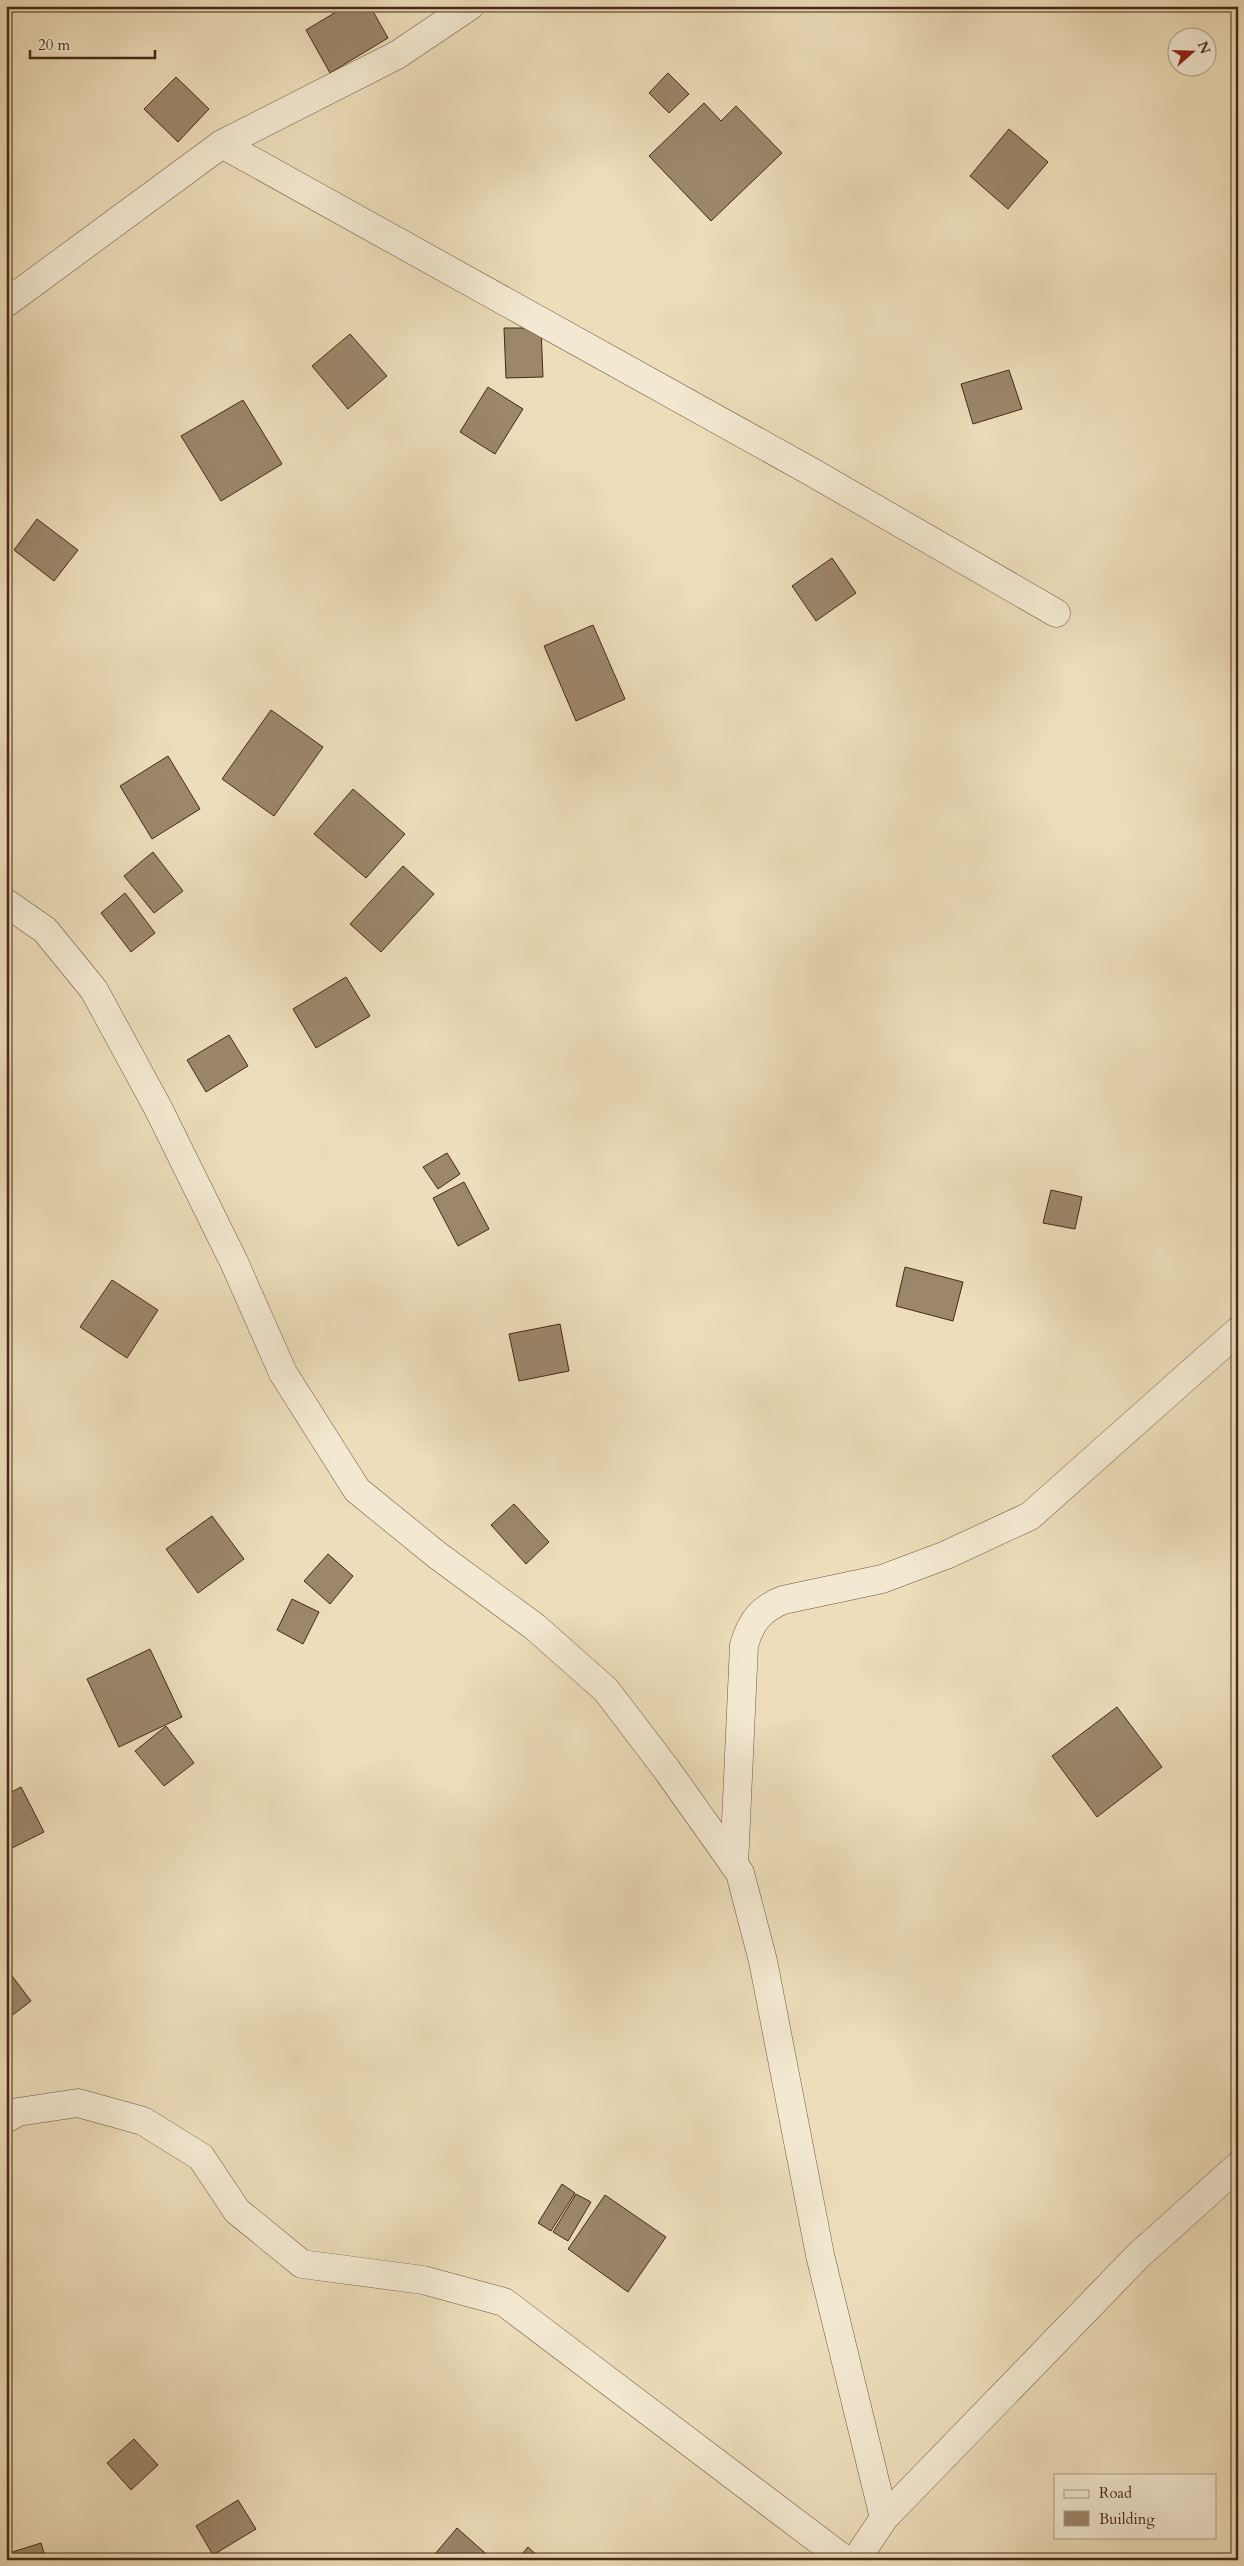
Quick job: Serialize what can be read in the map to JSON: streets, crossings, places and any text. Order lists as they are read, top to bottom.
{
  "legend": ["Road", "Building"],
  "scale_bar": "20 m",
  "north": "right"
}
